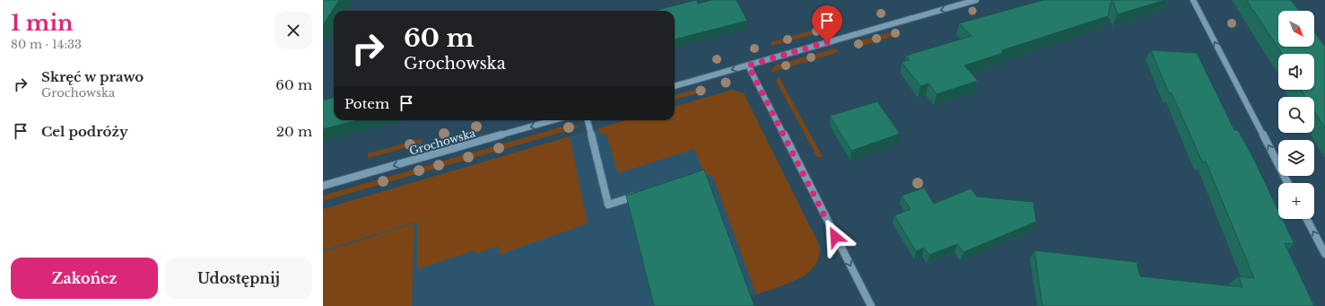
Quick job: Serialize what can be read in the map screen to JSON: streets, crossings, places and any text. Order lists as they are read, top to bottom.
{
  "streets": {
    "street": ["Grochowska"]
  },
  "one_way": ["Grochowska"],
  "north": "bottom right",
  "page": {
    "heading": ["1 min", "80 m · 14:33"],
    "map_buttons": "+",
    "turn": ["60 m", "Grochowska"],
    "list": [
      {
        "name": "Skręć w prawo",
        "note": "Grochowska",
        "value": "60 m"
      },
      {
        "name": "Cel podróży",
        "value": "20 m"
      }
    ],
    "then": "Potem",
    "buttons": ["Zakończ", "Udostępnij"]
  }
}
